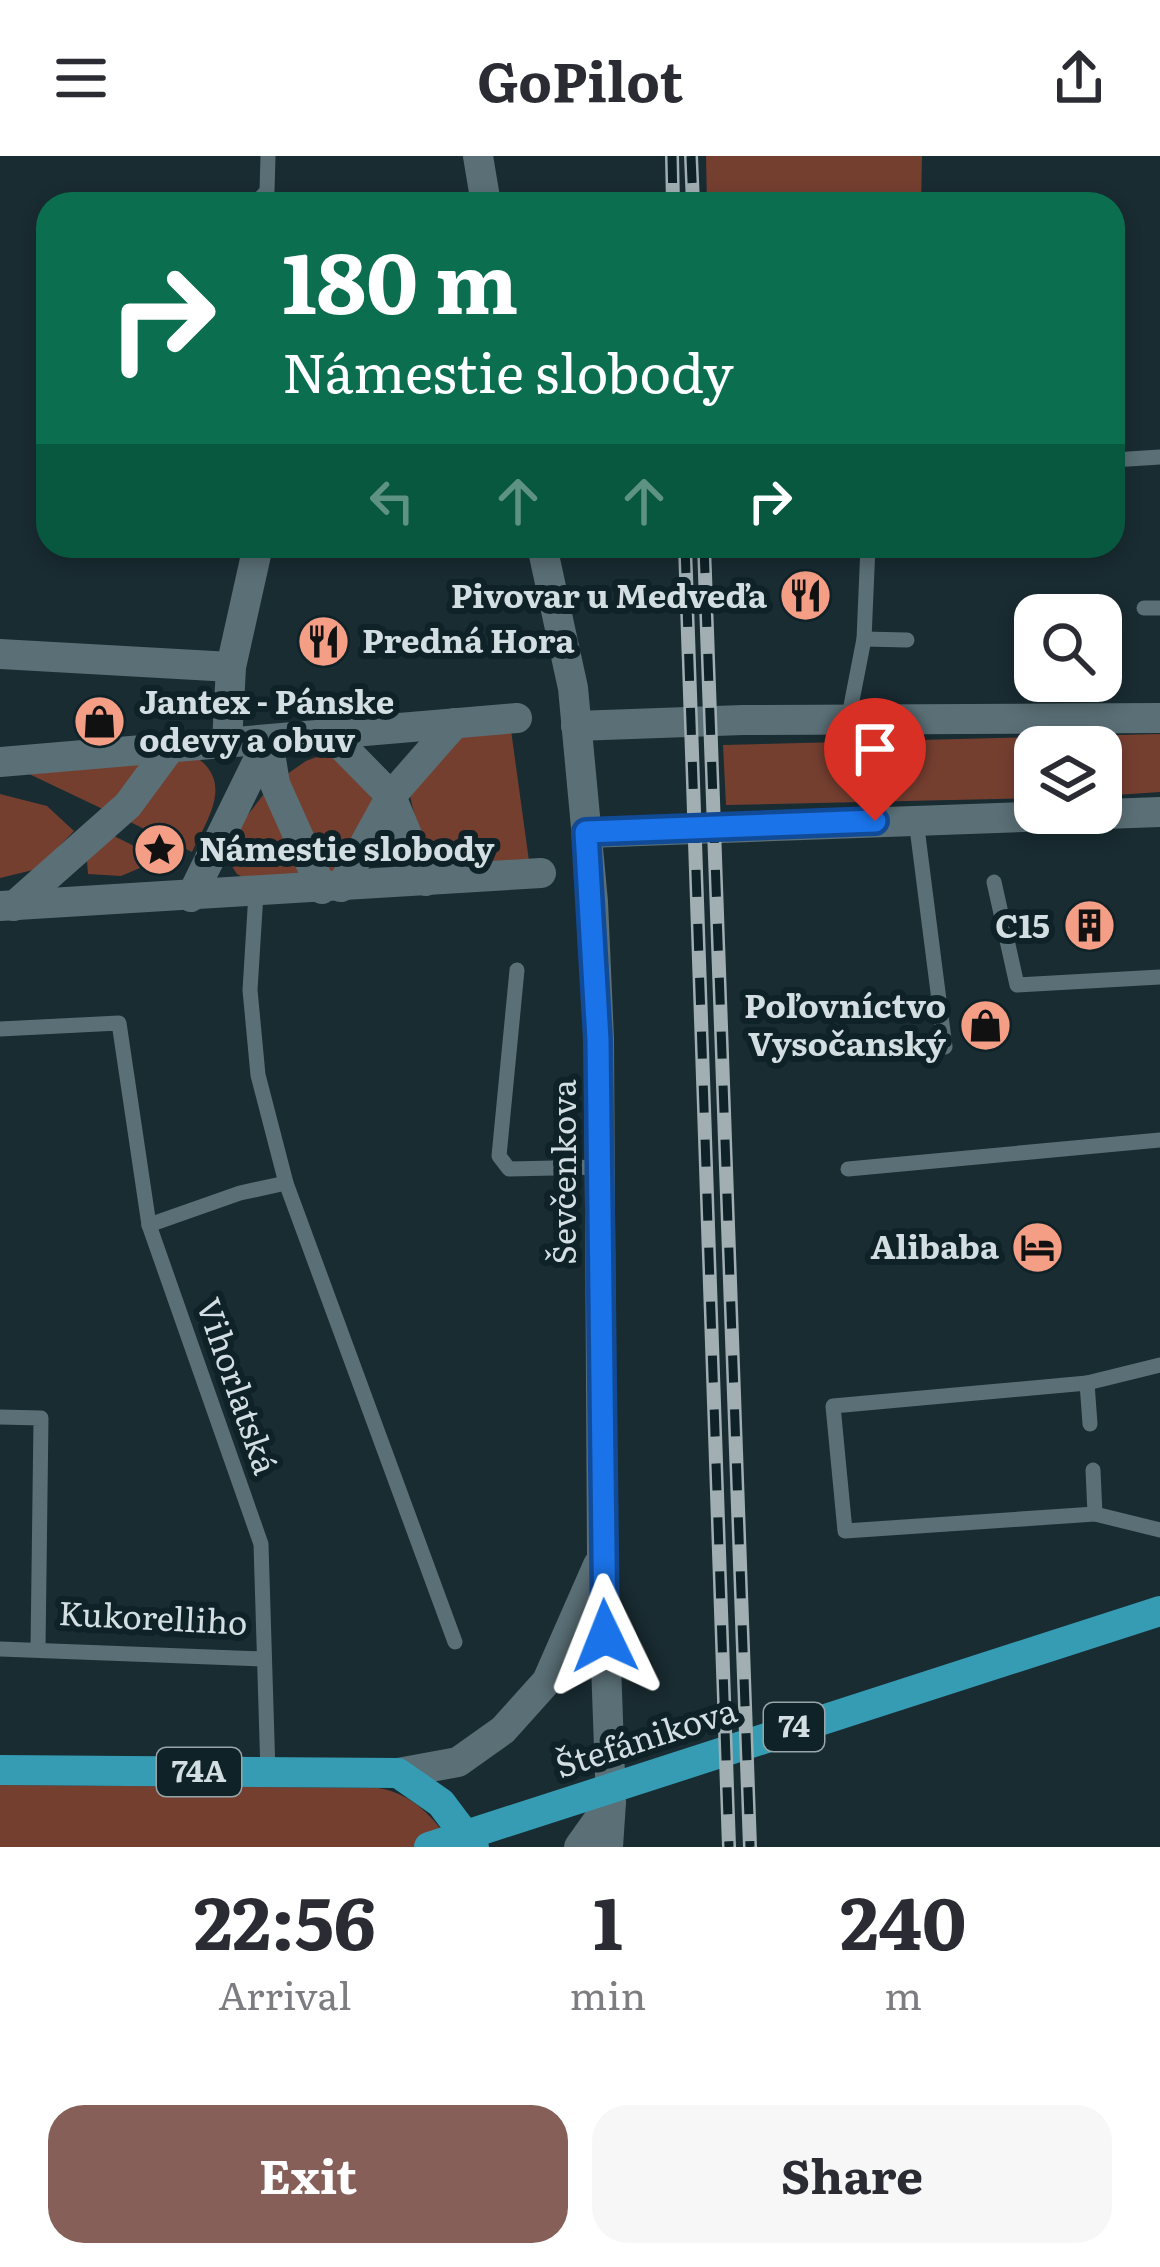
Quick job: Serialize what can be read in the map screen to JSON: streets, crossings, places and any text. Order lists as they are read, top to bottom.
{
  "streets": {
    "main road": ["74", "Štefánikova", "74A"],
    "street": ["Ševčenkova"],
    "lane": ["Vihorlatská", "Kukorelliho"]
  },
  "crossings": [
    ["Vihorlatská", "Kukorelliho"],
    ["Vihorlatská", "74A"]
  ],
  "places": {
    "restaurant": ["Pivovar u Medveďa", "Predná Hora"],
    "shop": ["Jantex - Pánske odevy a obuv", "Poľovníctvo Vysočanský"],
    "place": ["Námestie slobody"],
    "building": ["C15"],
    "hotel": ["Alibaba"]
  },
  "page": {
    "header": "GoPilot",
    "turn": ["180 m", "Námestie slobody"],
    "eta": [
      "22:56",
      "Arrival",
      "1",
      "min",
      "240",
      "m"
    ],
    "buttons": ["Exit", "Share"]
  }
}
